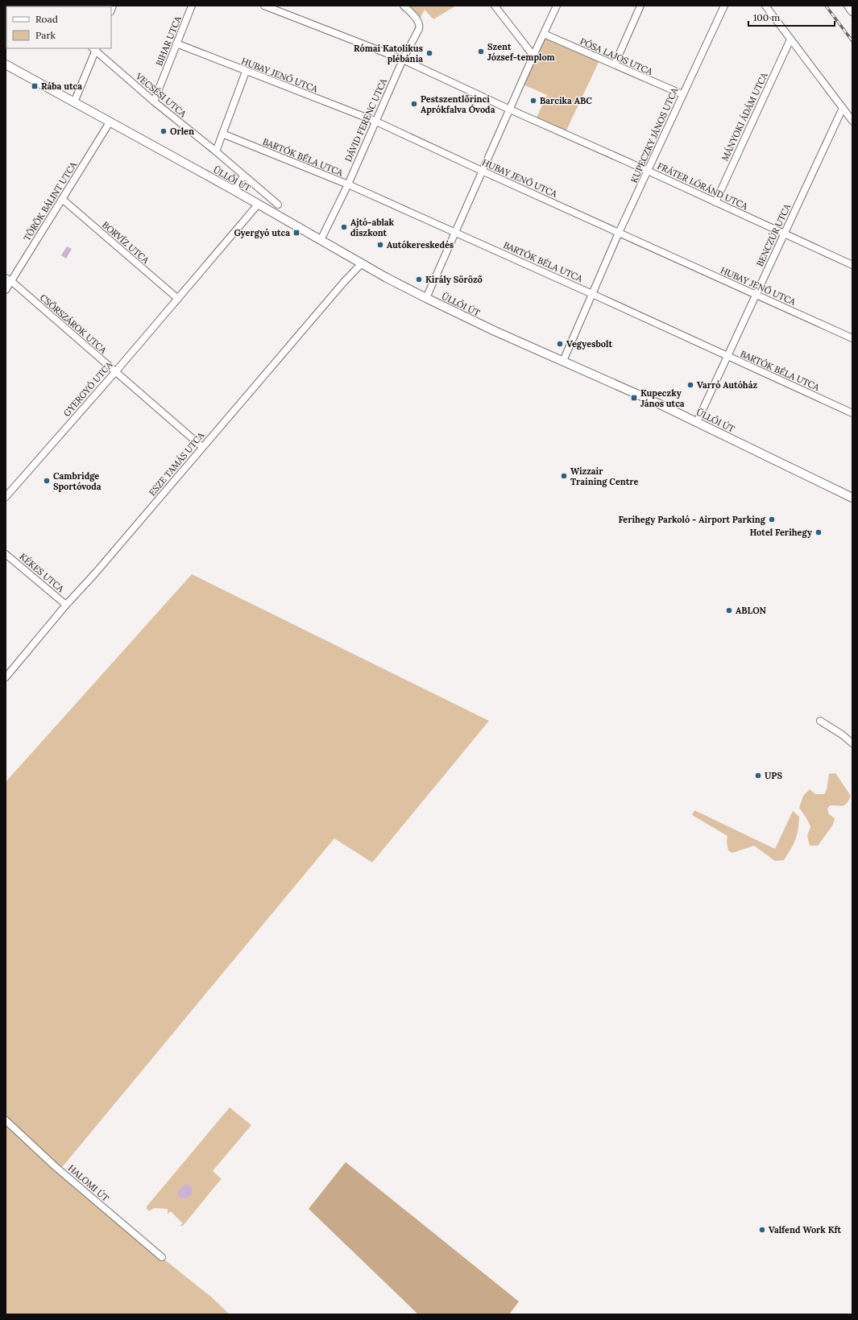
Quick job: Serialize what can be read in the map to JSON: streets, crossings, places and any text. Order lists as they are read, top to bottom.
{
  "streets": {
    "main road": ["ÜLLŐI ÚT"],
    "street": [
      "BIHAR UTCA",
      "PÓSA LAJOS UTCA",
      "HUBAY JENŐ UTCA",
      "VECSÉSI UTCA",
      "MÁNYOKI ÁDÁM UTCA",
      "DÁVID FERENC UTCA",
      "KUPECZKY JÁNOS UTCA",
      "BARTÓK BÉLA UTCA",
      "FRÁTER LÓRÁND UTCA",
      "TÖRÖK BÁLINT UTCA",
      "BENCZÚR UTCA",
      "BORVÍZ UTCA",
      "CSÖRSZÁROK UTCA",
      "GYERGYÓ UTCA",
      "ESZE TAMÁS UTCA",
      "KÉKES UTCA",
      "HALOMI ÚT"
    ]
  },
  "crossings": [
    ["BIHAR UTCA", "HUBAY JENŐ UTCA"],
    ["BIHAR UTCA", "VECSÉSI UTCA"],
    ["PÓSA LAJOS UTCA", "KUPECZKY JÁNOS UTCA"],
    ["HUBAY JENŐ UTCA", "DÁVID FERENC UTCA"],
    ["HUBAY JENŐ UTCA", "KUPECZKY JÁNOS UTCA"],
    ["HUBAY JENŐ UTCA", "BENCZÚR UTCA"],
    ["MÁNYOKI ÁDÁM UTCA", "FRÁTER LÓRÁND UTCA"],
    ["DÁVID FERENC UTCA", "BARTÓK BÉLA UTCA"],
    ["DÁVID FERENC UTCA", "ÜLLŐI ÚT"],
    ["DÁVID FERENC UTCA", "FRÁTER LÓRÁND UTCA"],
    ["KUPECZKY JÁNOS UTCA", "BARTÓK BÉLA UTCA"],
    ["KUPECZKY JÁNOS UTCA", "ÜLLŐI ÚT"],
    ["KUPECZKY JÁNOS UTCA", "FRÁTER LÓRÁND UTCA"],
    ["BARTÓK BÉLA UTCA", "BENCZÚR UTCA"],
    ["ÜLLŐI ÚT", "TÖRÖK BÁLINT UTCA"],
    ["ÜLLŐI ÚT", "BENCZÚR UTCA"],
    ["ÜLLŐI ÚT", "GYERGYÓ UTCA"],
    ["ÜLLŐI ÚT", "ESZE TAMÁS UTCA"],
    ["FRÁTER LÓRÁND UTCA", "BENCZÚR UTCA"],
    ["TÖRÖK BÁLINT UTCA", "BORVÍZ UTCA"],
    ["TÖRÖK BÁLINT UTCA", "CSÖRSZÁROK UTCA"],
    ["BORVÍZ UTCA", "GYERGYÓ UTCA"],
    ["CSÖRSZÁROK UTCA", "GYERGYÓ UTCA"],
    ["CSÖRSZÁROK UTCA", "ESZE TAMÁS UTCA"],
    ["ESZE TAMÁS UTCA", "KÉKES UTCA"]
  ],
  "places": {
    "other": [
      "Szent József-templom",
      "Római Katolikus plébánia",
      "Barcika ABC",
      "Pestszentlőrinci Aprókfalva Óvoda",
      "Orlen",
      "Ajtó-ablak diszkont",
      "Autókereskedés",
      "Király Söröző",
      "Vegyesbolt",
      "Varró Autóház",
      "Wizzair Training Centre",
      "Cambridge Sportóvoda",
      "Ferihegy Parkoló - Airport Parking",
      "Hotel Ferihegy",
      "ABLON",
      "UPS",
      "Valfend Work Kft"
    ],
    "transit": ["Rába utca", "Gyergyó utca", "Kupeczky János utca"]
  },
  "legend": ["Road", "Park"],
  "scale_bar": "100 m"
}
